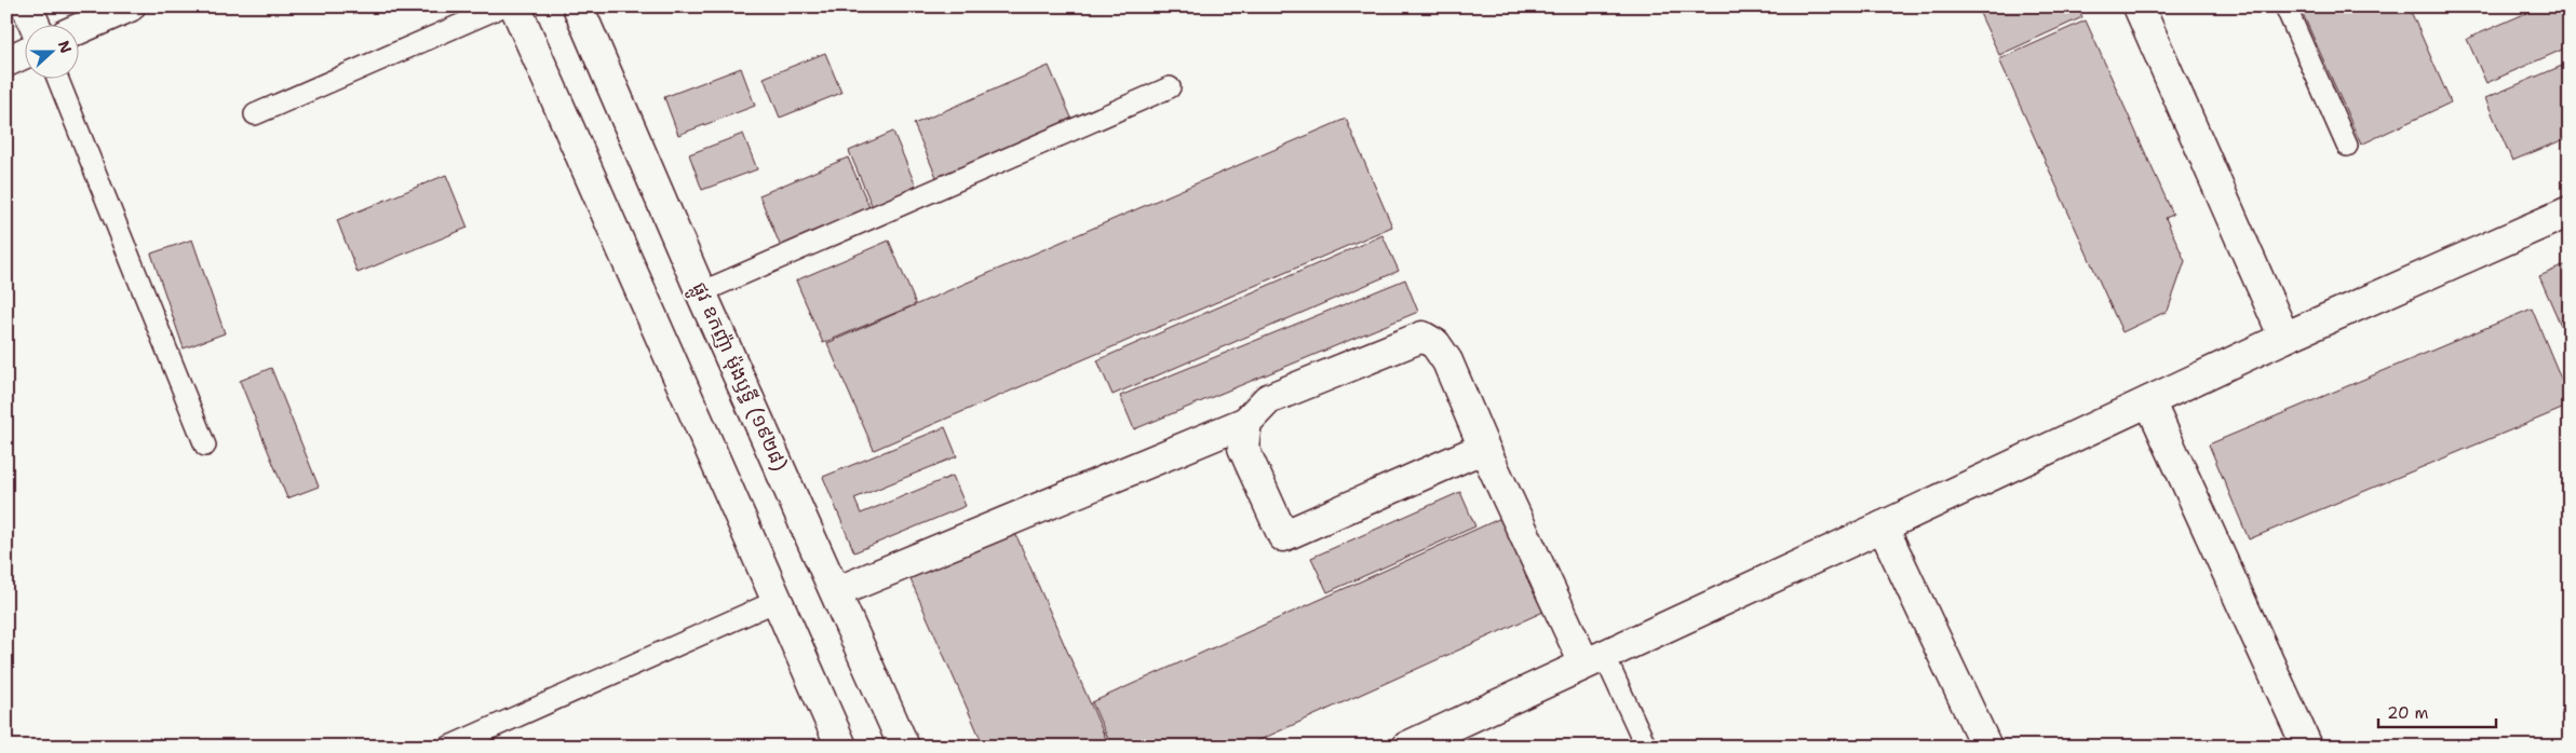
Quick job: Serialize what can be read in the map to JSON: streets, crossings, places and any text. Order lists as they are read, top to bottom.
{
  "streets": {
    "street": ["ផ្លូវ ឧកញ៉ា ម៉ុងឫទ្ធី (១៩២៨)"]
  },
  "scale_bar": "20 m",
  "north": "right"
}
